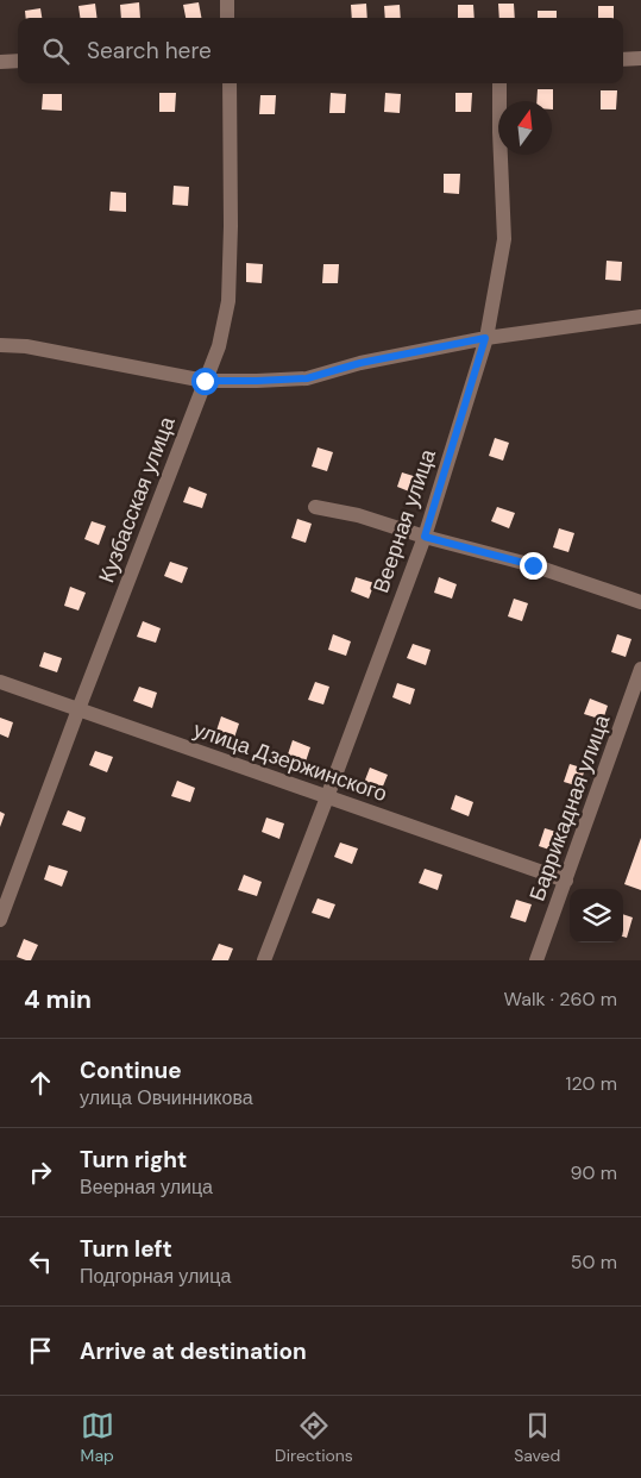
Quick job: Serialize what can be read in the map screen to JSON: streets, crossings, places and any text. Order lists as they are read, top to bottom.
{
  "streets": {
    "street": [
      "Кузбасская улица",
      "Веерная улица",
      "улица Дзержинского",
      "Баррикадная улица"
    ]
  },
  "crossings": [
    ["Кузбасская улица", "улица Дзержинского"],
    ["Веерная улица", "улица Дзержинского"],
    ["улица Дзержинского", "Баррикадная улица"]
  ],
  "north": "top",
  "page": {
    "search": "Search here",
    "heading": ["4 min", "Walk · 260 m"],
    "list": [
      ["Continue", "улица Овчинникова", "120 m"],
      ["Turn right", "Веерная улица", "90 m"],
      ["Turn left", "Подгорная улица", "50 m"],
      "Arrive at destination"
    ],
    "nav": ["Map", "Directions", "Saved"]
  }
}
